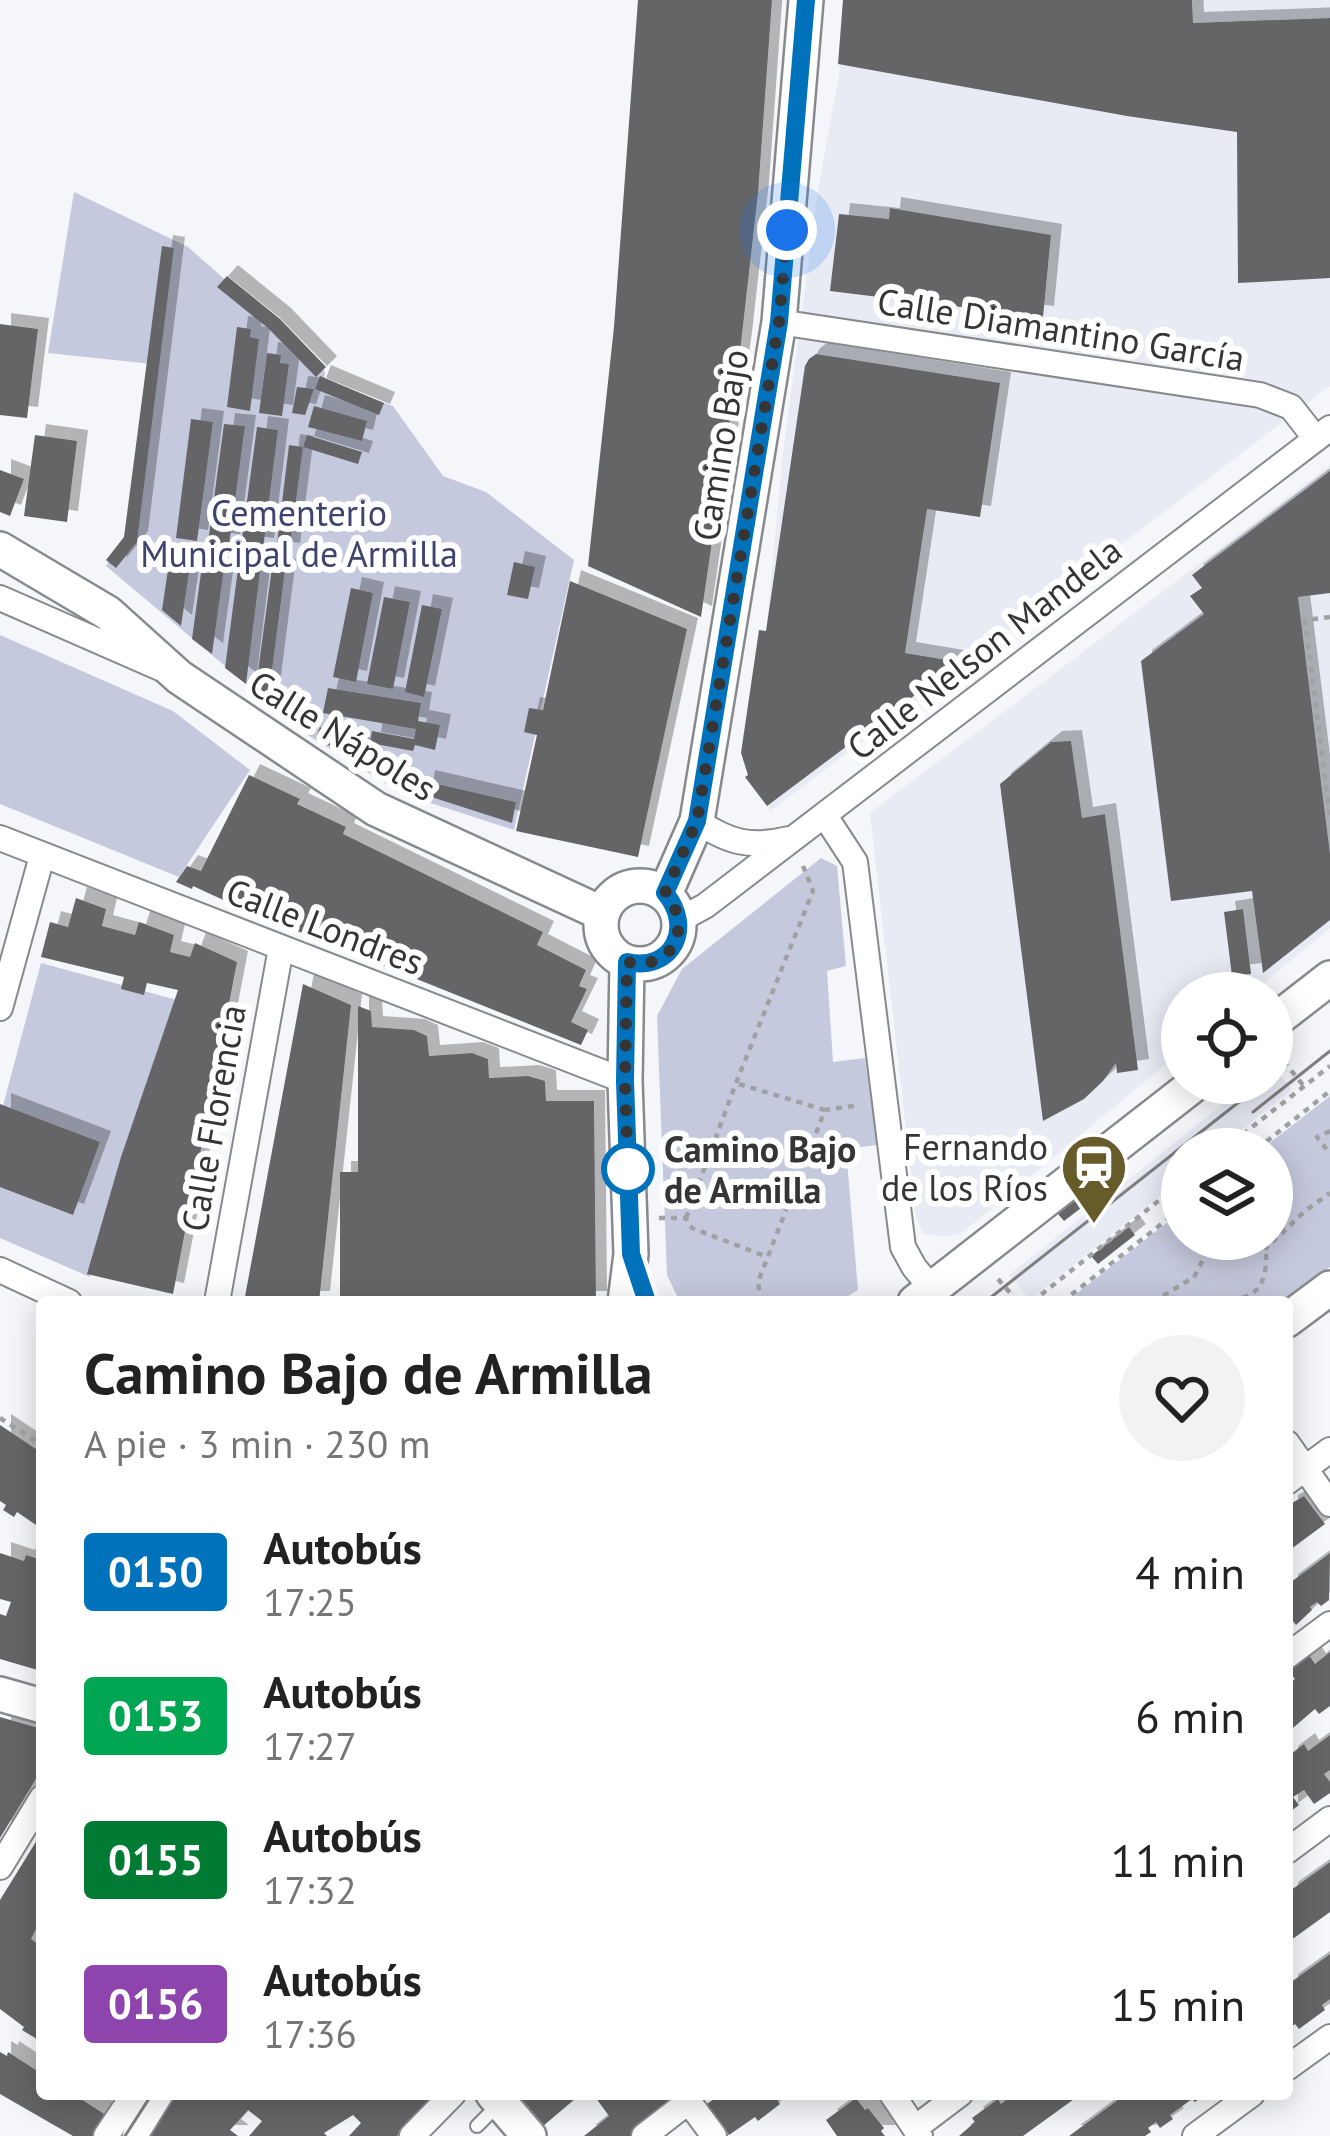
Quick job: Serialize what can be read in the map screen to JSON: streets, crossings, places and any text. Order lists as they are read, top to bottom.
{
  "streets": {
    "street": [
      "Calle Diamantino García",
      "Camino Bajo",
      "Calle Nelson Mandela",
      "Calle Nápoles",
      "Calle Londres",
      "Calle Florencia"
    ]
  },
  "crossings": [
    ["Calle Diamantino García", "Camino Bajo"],
    ["Calle Diamantino García", "Calle Nelson Mandela"],
    ["Camino Bajo", "Calle Nelson Mandela"],
    ["Camino Bajo", "Calle Nápoles"],
    ["Calle Nelson Mandela", "Calle Nápoles"],
    ["Calle Londres", "Calle Florencia"]
  ],
  "parks": ["Cementerio Municipal de Armilla"],
  "places": {
    "other": ["Camino Bajo de Armilla"],
    "station": ["Fernando de los Ríos"]
  },
  "lines": ["bus line 0150"],
  "page": {
    "heading": ["Camino Bajo de Armilla", "A pie · 3 min · 230 m"],
    "list": [
      {
        "mark": "0150",
        "name": "Autobús",
        "note": "17:25",
        "value": "4 min"
      },
      {
        "mark": "0153",
        "name": "Autobús",
        "note": "17:27",
        "value": "6 min"
      },
      {
        "mark": "0155",
        "name": "Autobús",
        "note": "17:32",
        "value": "11 min"
      },
      {
        "mark": "0156",
        "name": "Autobús",
        "note": "17:36",
        "value": "15 min"
      }
    ]
  }
}
